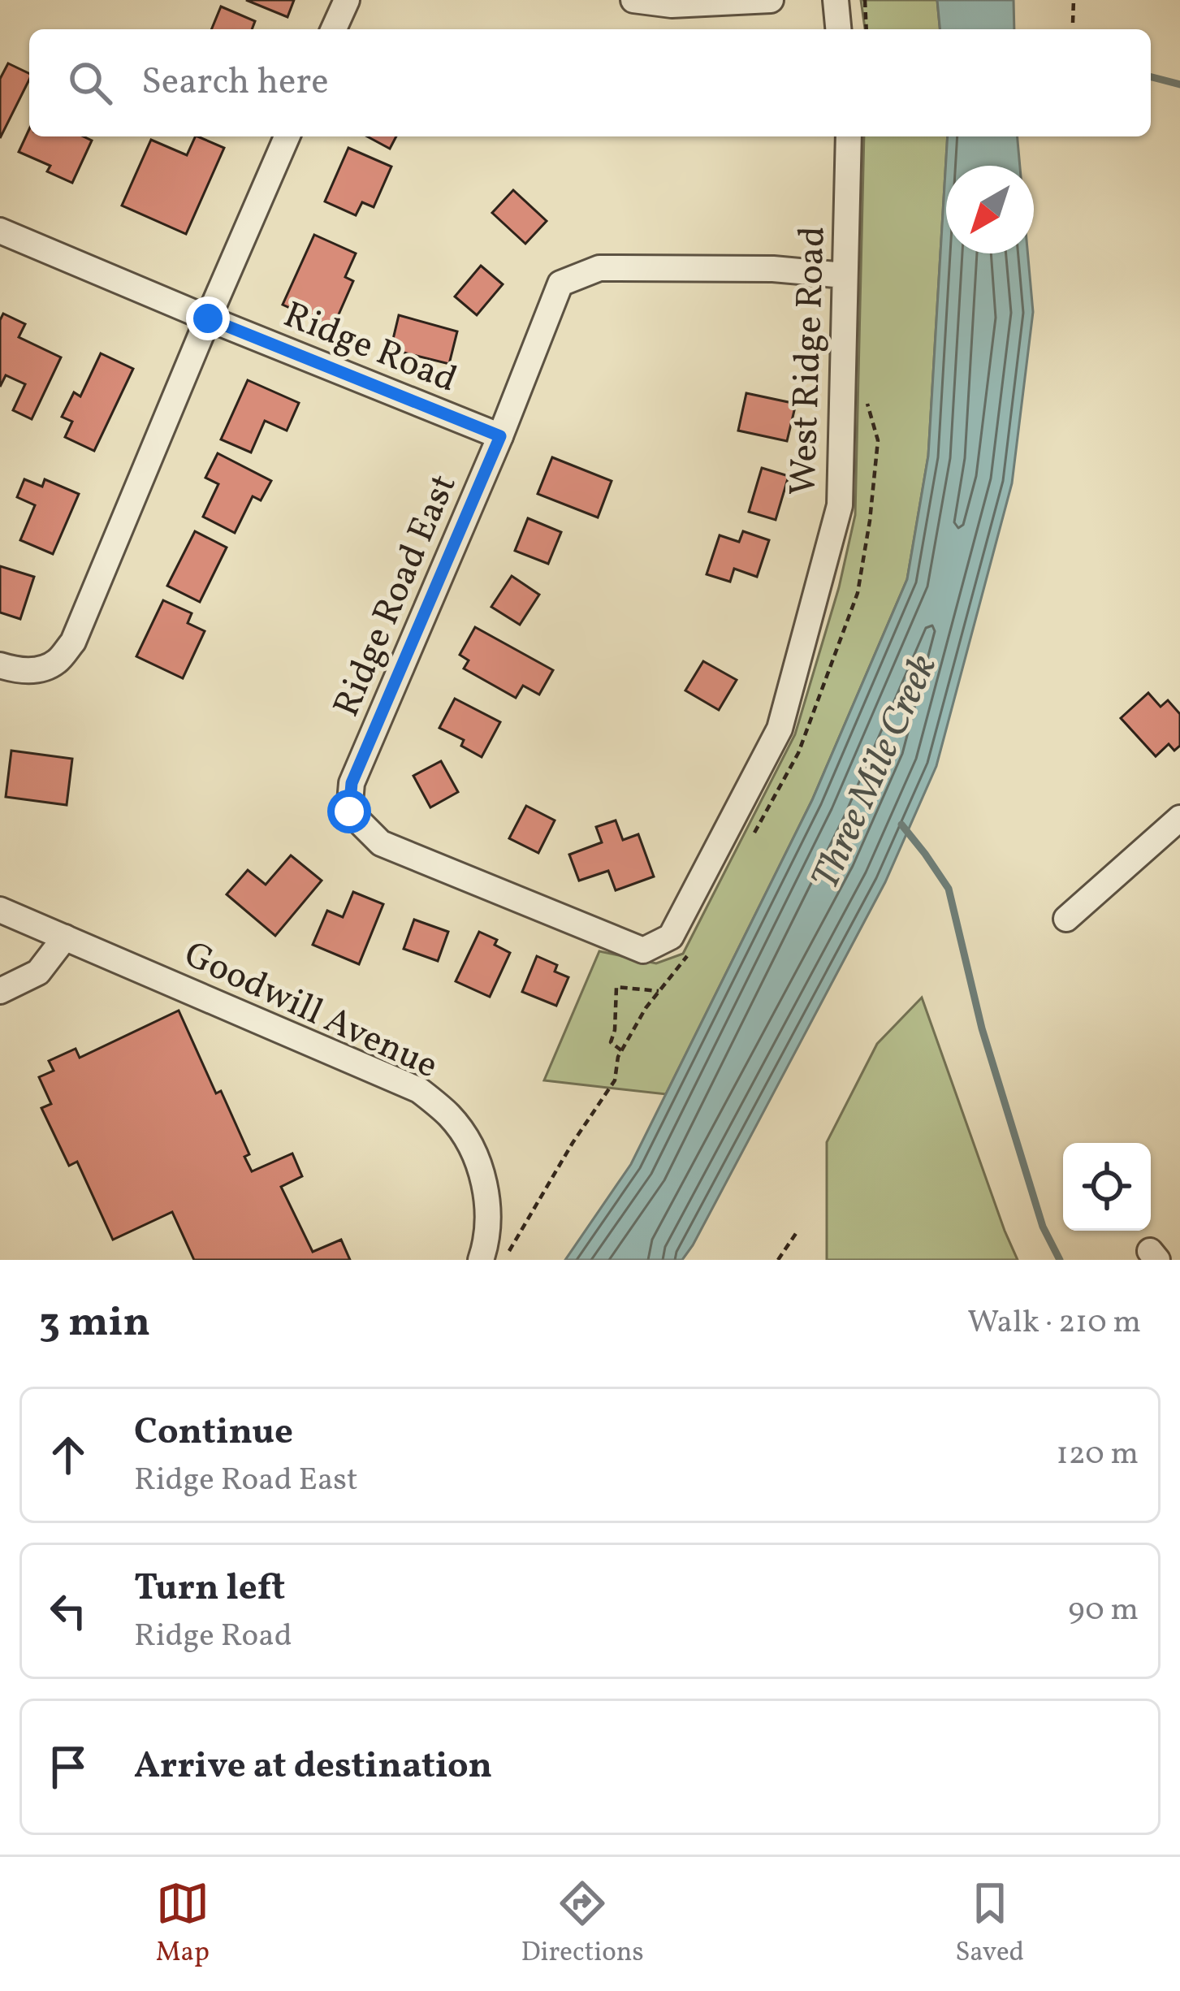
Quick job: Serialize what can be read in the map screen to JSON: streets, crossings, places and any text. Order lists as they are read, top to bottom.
{
  "streets": {
    "street": [
      "Ridge Road",
      "West Ridge Road",
      "Ridge Road East",
      "Goodwill Avenue"
    ]
  },
  "crossings": [
    ["Ridge Road", "Ridge Road East"],
    ["West Ridge Road", "Ridge Road East"]
  ],
  "water": ["Three Mile Creek"],
  "north": "bottom left",
  "page": {
    "search": "Search here",
    "heading": ["3 min", "Walk · 210 m"],
    "list": [
      ["Continue", "Ridge Road East", "120 m"],
      ["Turn left", "Ridge Road", "90 m"],
      "Arrive at destination"
    ],
    "nav": ["Map", "Directions", "Saved"]
  }
}
